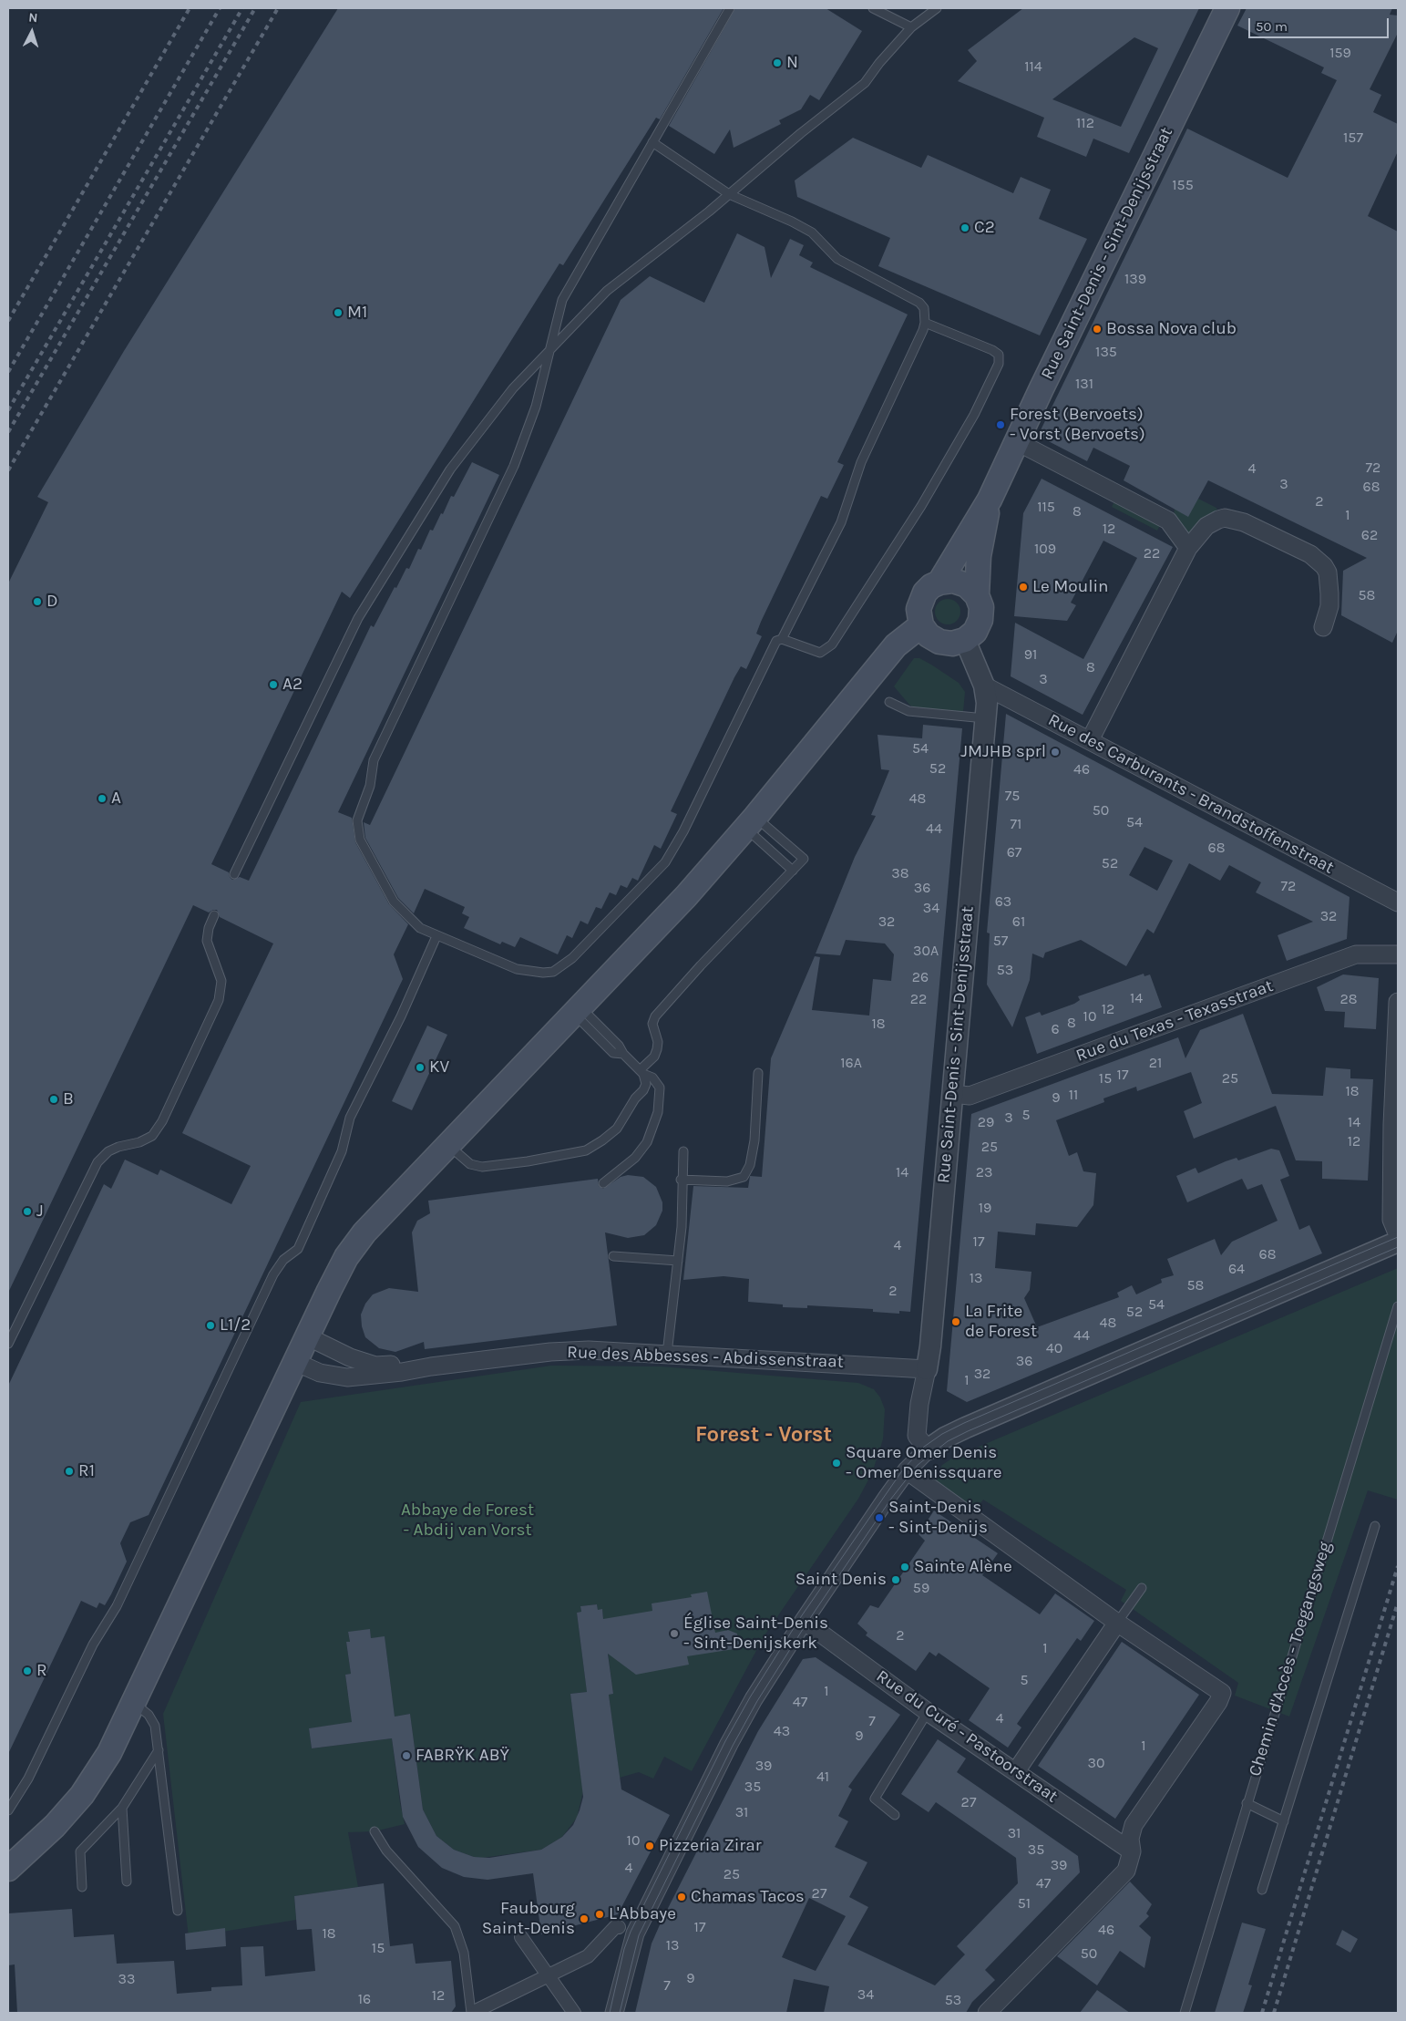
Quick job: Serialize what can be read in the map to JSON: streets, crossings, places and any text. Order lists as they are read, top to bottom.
{
  "streets": {
    "main road": ["Rue Saint-Denis - Sint-Denijsstraat"],
    "street": [
      "Rue des Carburants - Brandstoffenstraat",
      "Rue du Texas - Texasstraat",
      "Rue des Abbesses - Abdissenstraat",
      "Rue du Curé - Pastoorstraat"
    ],
    "lane": ["Chemin d'Accès - Toegangsweg"]
  },
  "crossings": [
    ["Rue Saint-Denis - Sint-Denijsstraat", "Rue des Carburants - Brandstoffenstraat"],
    ["Rue Saint-Denis - Sint-Denijsstraat", "Rue du Texas - Texasstraat"],
    ["Rue Saint-Denis - Sint-Denijsstraat", "Rue des Abbesses - Abdissenstraat"]
  ],
  "districts": ["Forest - Vorst"],
  "parks": ["Abbaye de Forest - Abdij van Vorst"],
  "places": [
    "N",
    "C2",
    "M1",
    "Bossa Nova club",
    "Forest (Bervoets) - Vorst (Bervoets)",
    "Le Moulin",
    "D",
    "A2",
    "JMJHB sprl",
    "A",
    "KV",
    "B",
    "J",
    "La Frite de Forest",
    "L1/2",
    "Square Omer Denis - Omer Denissquare",
    "R1",
    "Saint-Denis - Sint-Denijs",
    "Sainte Alène",
    "Saint Denis",
    "Église Saint-Denis - Sint-Denijskerk",
    "R",
    "FABRŸK ABŸ",
    "Pizzeria Zirar",
    "Chamas Tacos",
    "L'Abbaye",
    "Faubourg Saint-Denis"
  ],
  "house_numbers": [
    "159",
    "114",
    "112",
    "157",
    "155",
    "139",
    "135",
    "131",
    "72",
    "4",
    "3",
    "68",
    "2",
    "115",
    "8",
    "1",
    "12",
    "62",
    "109",
    "22",
    "58",
    "91",
    "8",
    "3",
    "54",
    "52",
    "46",
    "75",
    "48",
    "50",
    "54",
    "71",
    "44",
    "68",
    "67",
    "52",
    "38",
    "72",
    "36",
    "63",
    "34",
    "32",
    "32",
    "61",
    "57",
    "30A",
    "53",
    "26",
    "14",
    "22",
    "28",
    "12",
    "10",
    "8",
    "18",
    "6",
    "16A",
    "21",
    "17",
    "15",
    "25",
    "18",
    "11",
    "9",
    "5",
    "3",
    "29",
    "14",
    "12",
    "25",
    "14",
    "23",
    "19",
    "17",
    "4",
    "68",
    "64",
    "13",
    "58",
    "2",
    "54",
    "52",
    "48",
    "44",
    "40",
    "36",
    "32",
    "1",
    "59",
    "2",
    "1",
    "5",
    "1",
    "47",
    "4",
    "7",
    "43",
    "9",
    "1",
    "30",
    "39",
    "41",
    "35",
    "27",
    "31",
    "31",
    "10",
    "35",
    "39",
    "4",
    "25",
    "47",
    "27",
    "51",
    "17",
    "46",
    "18",
    "13",
    "15",
    "50",
    "9",
    "33",
    "7",
    "34",
    "12",
    "16",
    "53"
  ],
  "scale_bar": "50 m",
  "north": "top"
}
